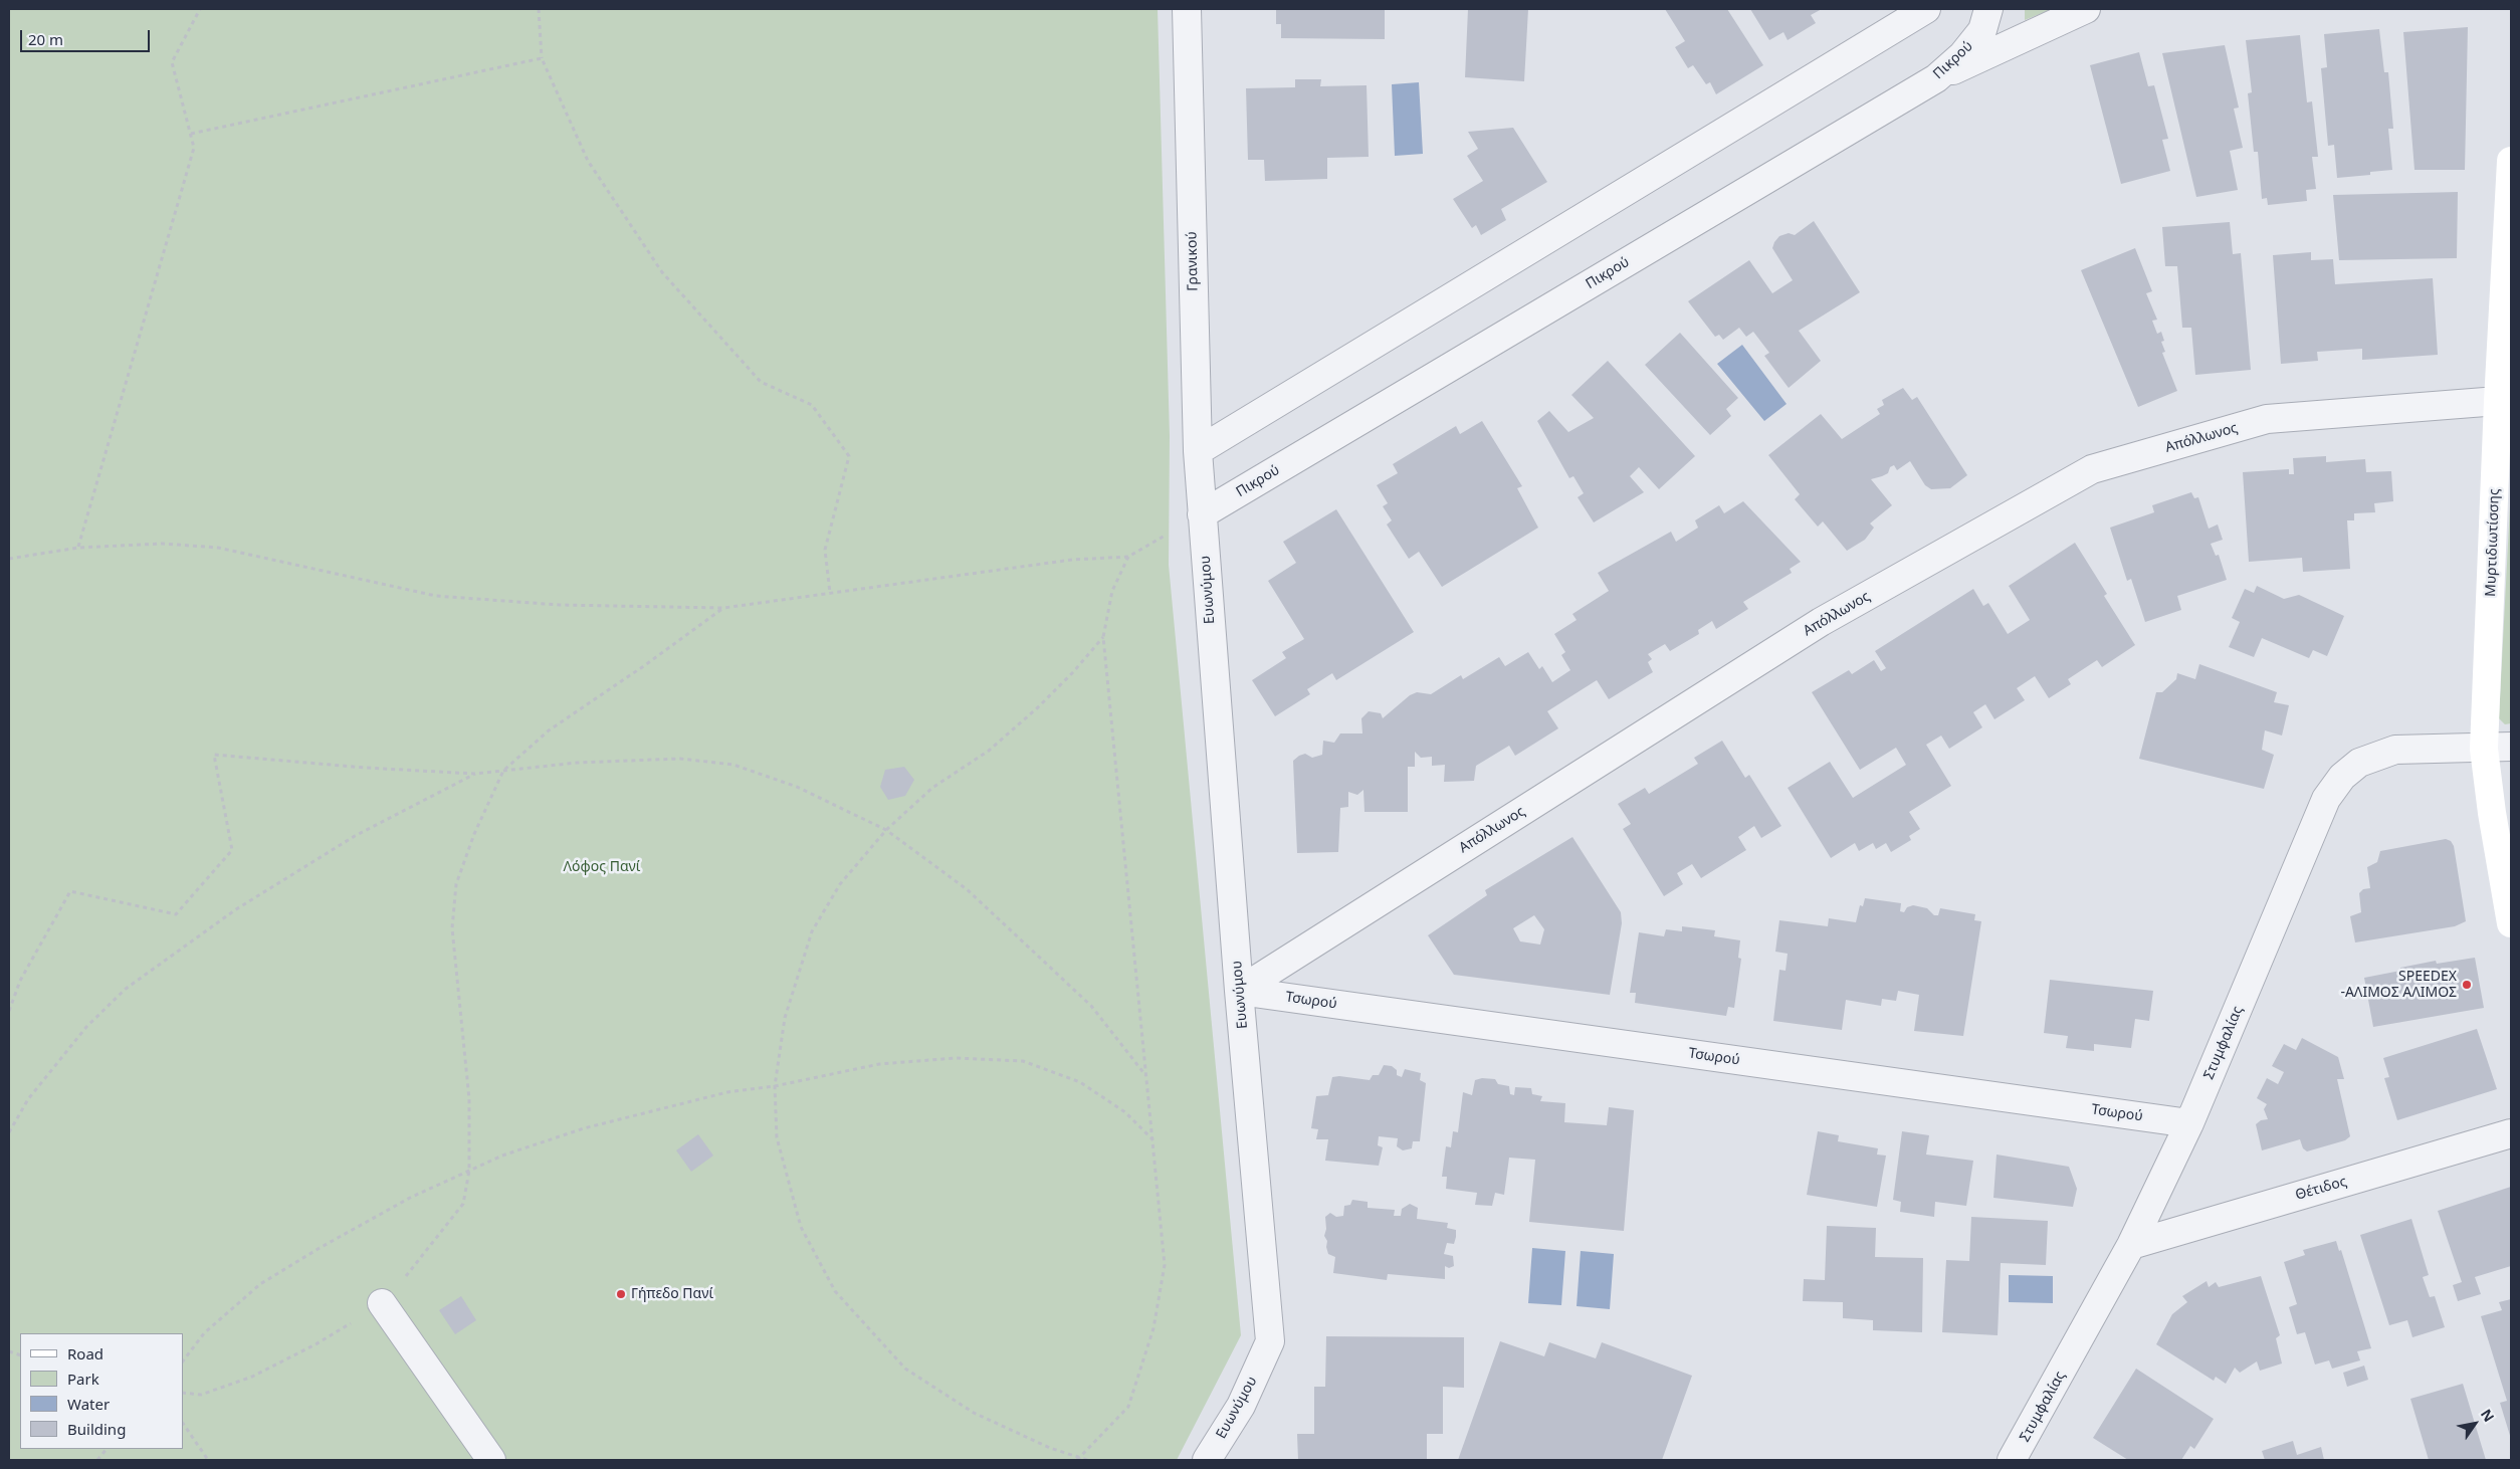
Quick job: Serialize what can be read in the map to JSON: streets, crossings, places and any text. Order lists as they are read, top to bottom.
{
  "streets": {
    "street": [
      "Πικρού",
      "Γρανικού",
      "Απόλλωνος",
      "Μυρτιδιωτίσσης",
      "Ευωνύμου",
      "Τσωρού",
      "Στυμφαλίας",
      "Θέτιδος"
    ]
  },
  "crossings": [
    ["Πικρού", "Γρανικού"],
    ["Πικρού", "Ευωνύμου"],
    ["Γρανικού", "Ευωνύμου"],
    ["Απόλλωνος", "Μυρτιδιωτίσσης"],
    ["Απόλλωνος", "Ευωνύμου"],
    ["Απόλλωνος", "Τσωρού"],
    ["Μυρτιδιωτίσσης", "Στυμφαλίας"],
    ["Ευωνύμου", "Τσωρού"],
    ["Τσωρού", "Στυμφαλίας"],
    ["Στυμφαλίας", "Θέτιδος"]
  ],
  "parks": ["Λόφος Πανί"],
  "places": ["SPEEDEX -ΑΛΙΜΟΣ ΑΛΙΜΟΣ", "Γήπεδο Πανί"],
  "legend": [
    "Road",
    "Park",
    "Water",
    "Building"
  ],
  "scale_bar": "20 m",
  "north": "top right"
}
